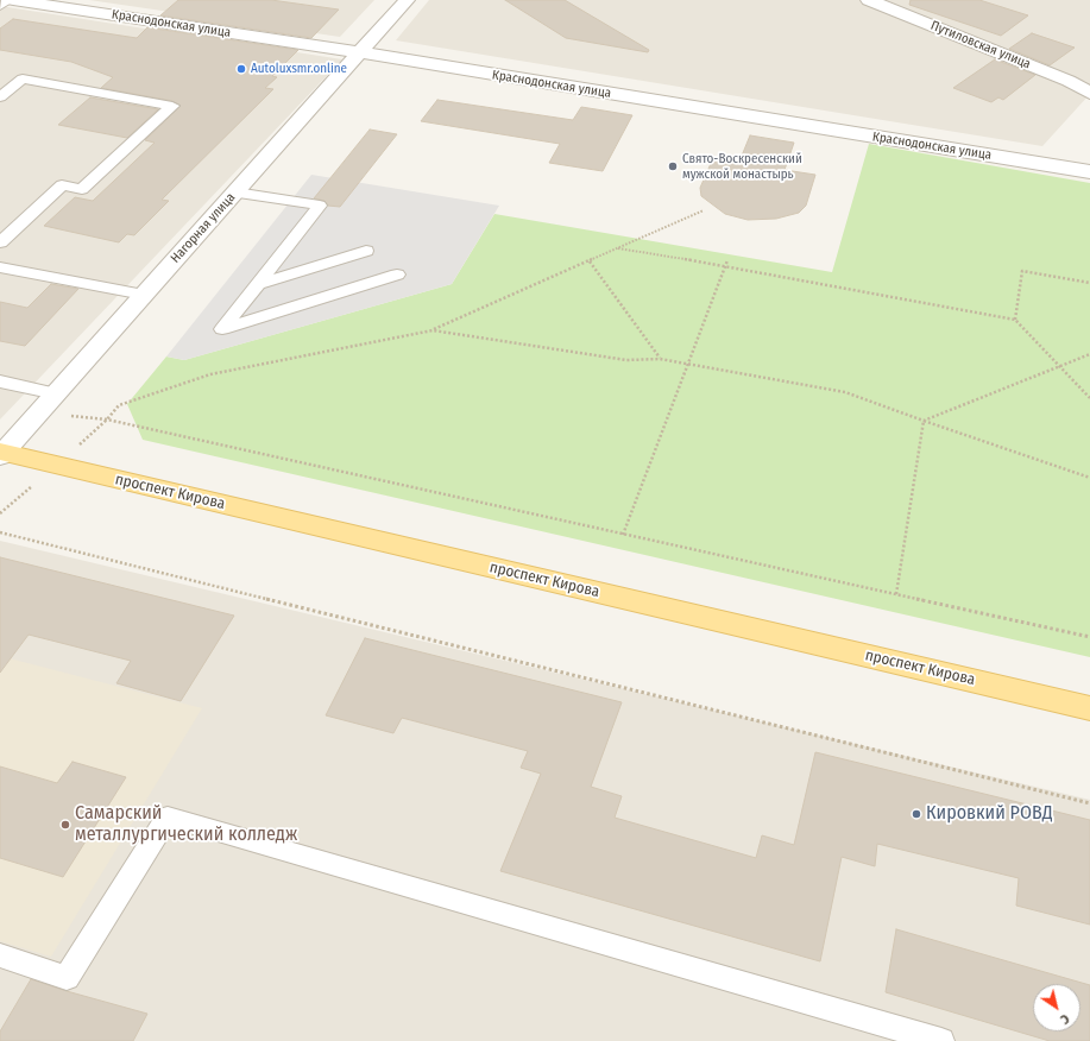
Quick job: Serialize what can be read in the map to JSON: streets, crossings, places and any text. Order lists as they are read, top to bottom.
{
  "streets": {
    "main road": ["проспект Кирова"],
    "street": ["Краснодонская улица", "Путиловская улица", "Нагорная улица"]
  },
  "crossings": [
    ["Краснодонская улица", "Нагорная улица"],
    ["Нагорная улица", "проспект Кирова"]
  ],
  "places": [
    "Autoluxsmr.online",
    "Свято-Воскресенский мужской монастырь",
    "Кировкий РОВД",
    "Самарский металлургический колледж"
  ],
  "north": "bottom right"
}
